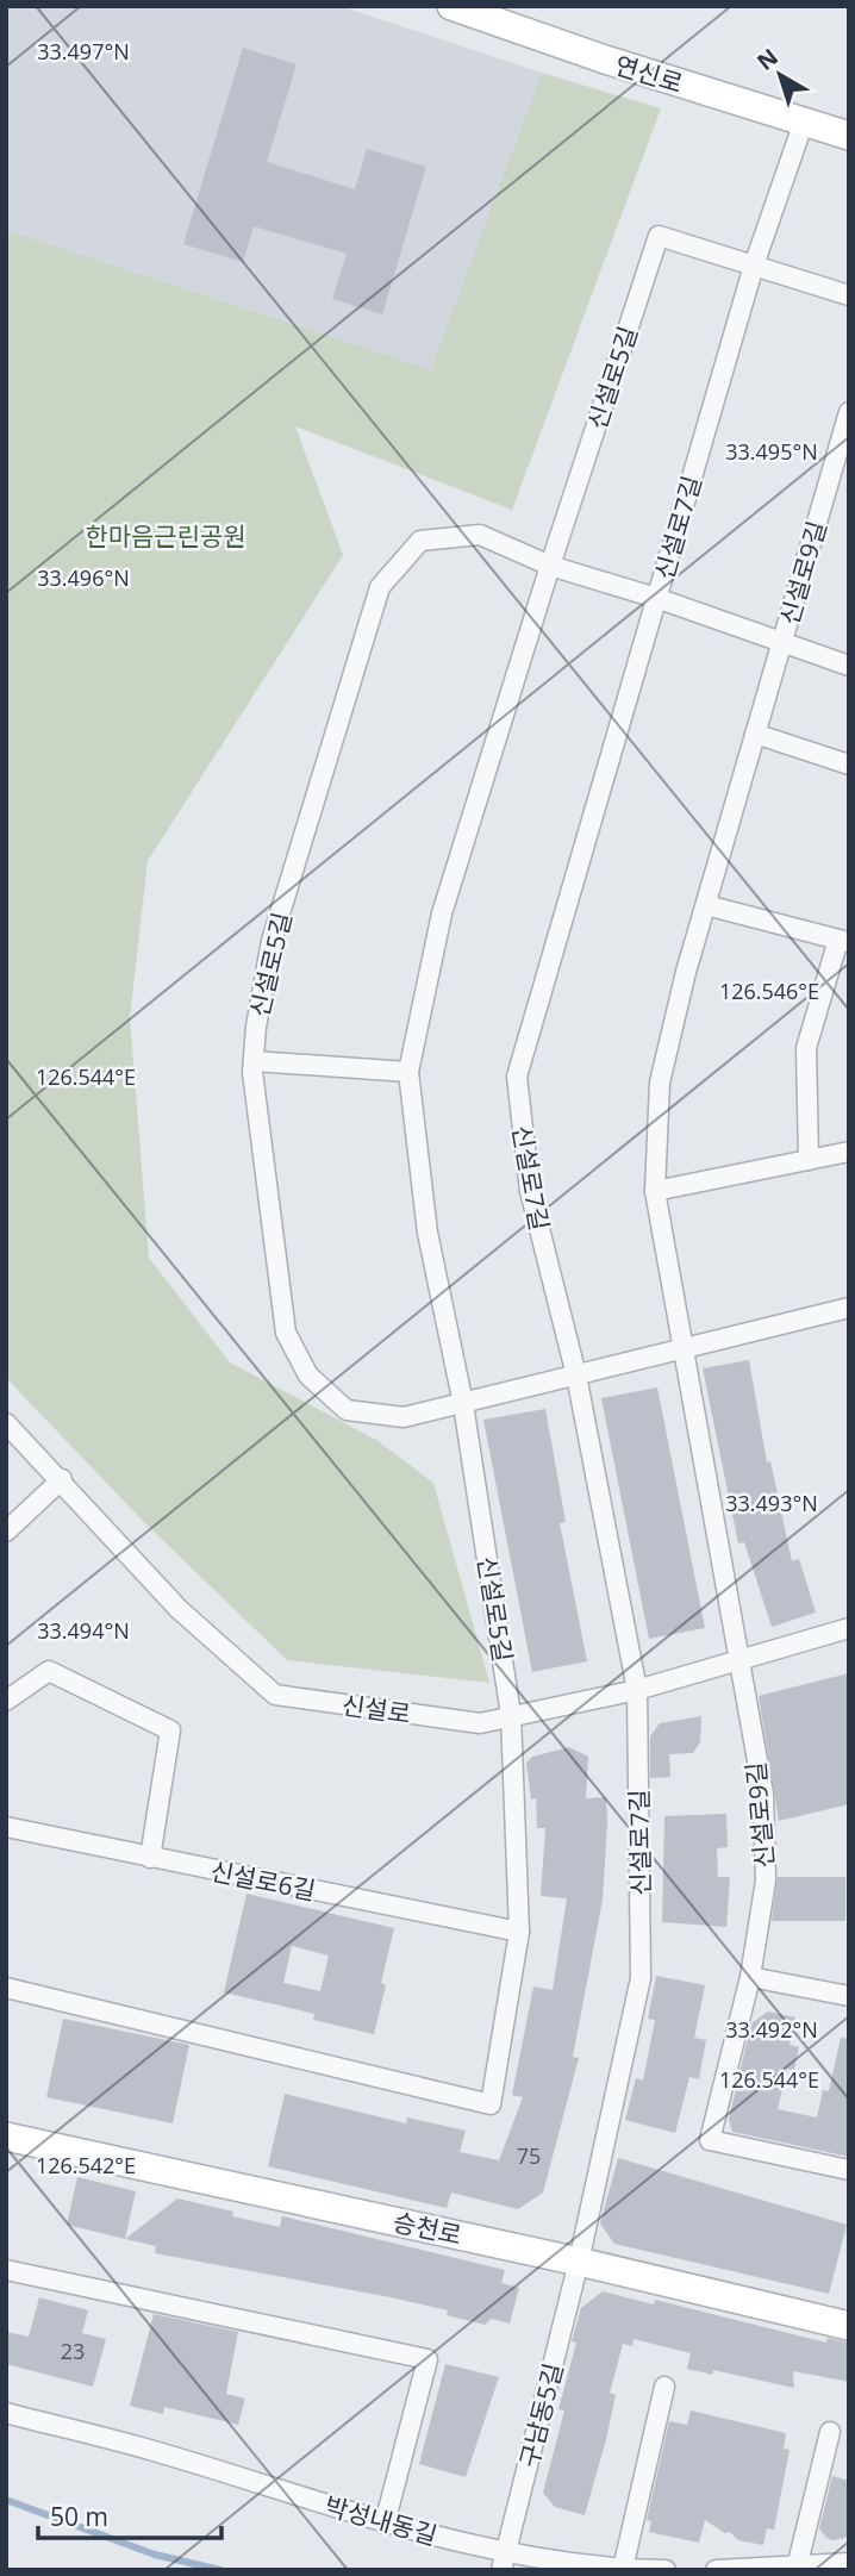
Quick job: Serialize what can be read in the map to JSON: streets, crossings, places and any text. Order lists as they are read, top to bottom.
{
  "streets": {
    "main road": ["연신로", "승천로"],
    "street": [
      "신설로5길",
      "신설로7길",
      "신설로9길",
      "신설로",
      "신설로6길",
      "구남동5길",
      "박성내동길"
    ]
  },
  "crossings": [
    ["연신로", "신설로7길"],
    ["신설로5길", "신설로7길"],
    ["신설로5길", "신설로"],
    ["신설로5길", "신설로6길"],
    ["신설로7길", "신설로"],
    ["신설로7길", "승천로"],
    ["신설로7길", "구남동5길"],
    ["신설로9길", "신설로"],
    ["승천로", "구남동5길"],
    ["구남동5길", "박성내동길"]
  ],
  "parks": ["한마음근린공원"],
  "house_numbers": ["75", "23"],
  "scale_bar": "50 m",
  "north": "top left",
  "coordinates": [
    "33.497°N",
    "33.495°N",
    "33.496°N",
    "126.546°E",
    "126.544°E",
    "33.493°N",
    "33.494°N",
    "33.492°N",
    "126.542°E"
  ]
}
